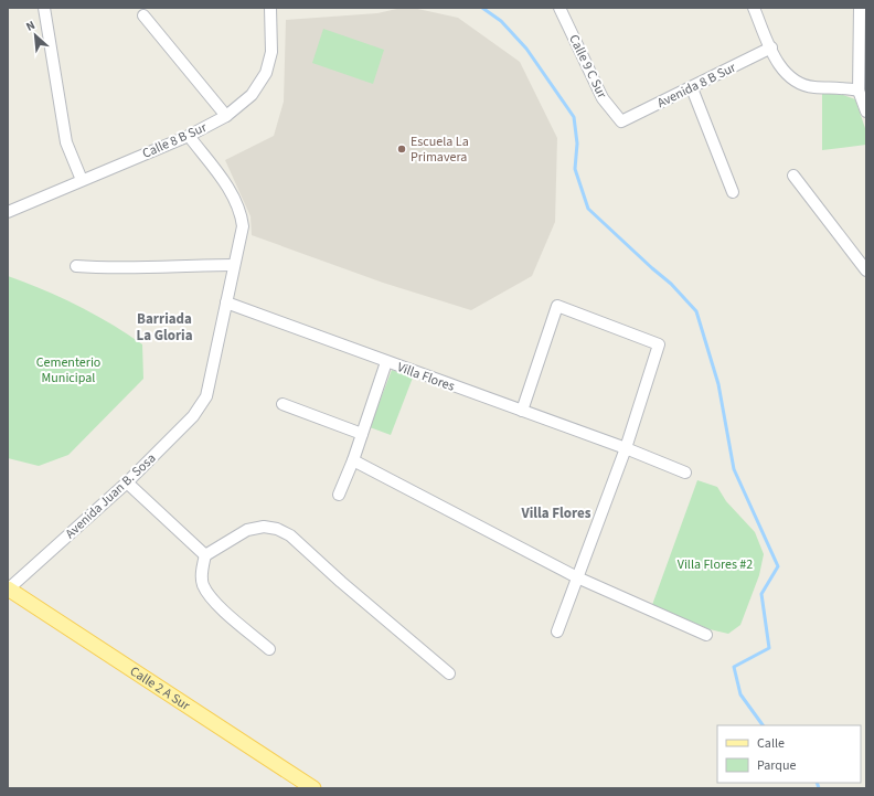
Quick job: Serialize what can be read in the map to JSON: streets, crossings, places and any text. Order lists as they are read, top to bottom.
{
  "streets": {
    "main road": ["Calle 2 A Sur"],
    "street": [
      "Calle 9 C Sur",
      "Avenida 8 B Sur",
      "Calle 8 B Sur",
      "Villa Flores",
      "Avenida Juan B. Sosa"
    ]
  },
  "crossings": [
    ["Calle 9 C Sur", "Avenida 8 B Sur"],
    ["Villa Flores", "Avenida Juan B. Sosa"],
    ["Avenida Juan B. Sosa", "Calle 2 A Sur"]
  ],
  "districts": ["Barriada La Gloria", "Villa Flores"],
  "parks": ["Cementerio Municipal", "Villa Flores #2"],
  "places": ["Escuela La Primavera"],
  "legend": ["Calle", "Parque"],
  "north": "top left"
}
